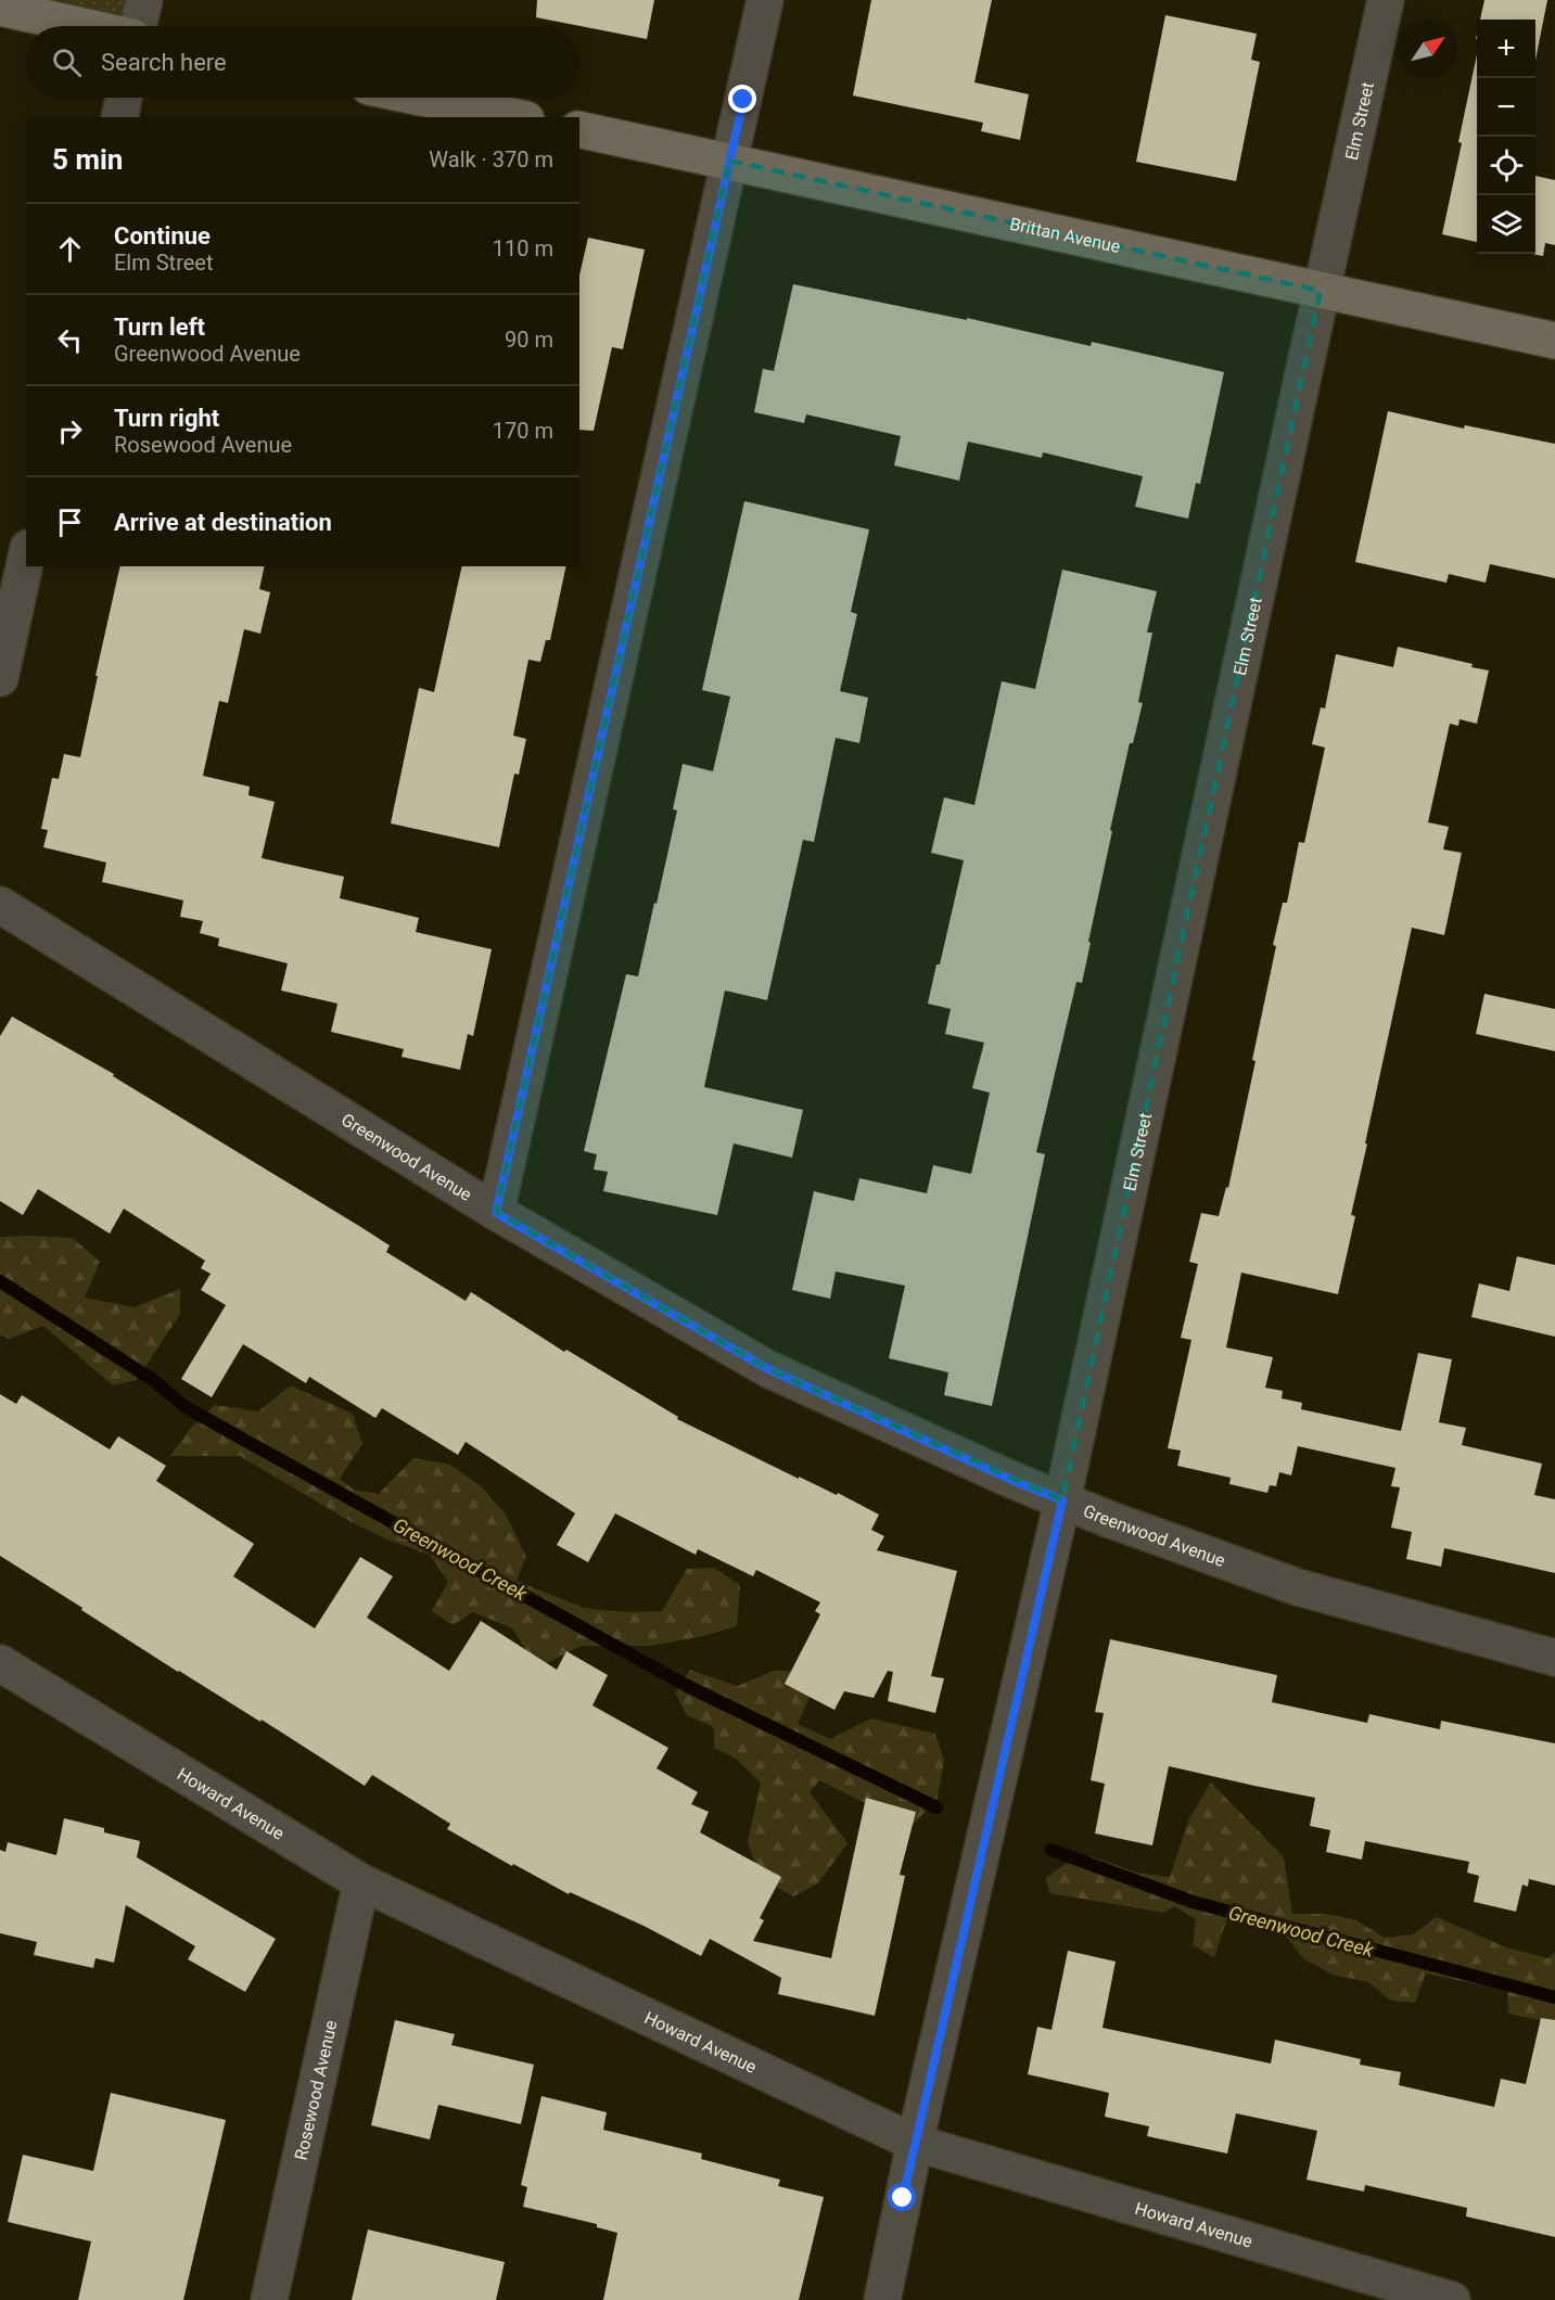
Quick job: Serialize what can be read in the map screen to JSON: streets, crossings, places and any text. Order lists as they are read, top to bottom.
{
  "streets": {
    "main road": ["Brittan Avenue"],
    "street": [
      "Elm Street",
      "Greenwood Avenue",
      "Howard Avenue",
      "Rosewood Avenue"
    ]
  },
  "crossings": [
    ["Elm Street", "Brittan Avenue"],
    ["Elm Street", "Greenwood Avenue"],
    ["Elm Street", "Howard Avenue"],
    ["Howard Avenue", "Rosewood Avenue"]
  ],
  "water": ["Greenwood Creek"],
  "north": "top right",
  "page": {
    "map_buttons": ["+", "−"],
    "search": "Search here",
    "heading": ["5 min", "Walk · 370 m"],
    "list": [
      ["Continue", "Elm Street", "110 m"],
      ["Turn left", "Greenwood Avenue", "90 m"],
      ["Turn right", "Rosewood Avenue", "170 m"],
      "Arrive at destination"
    ]
  }
}
